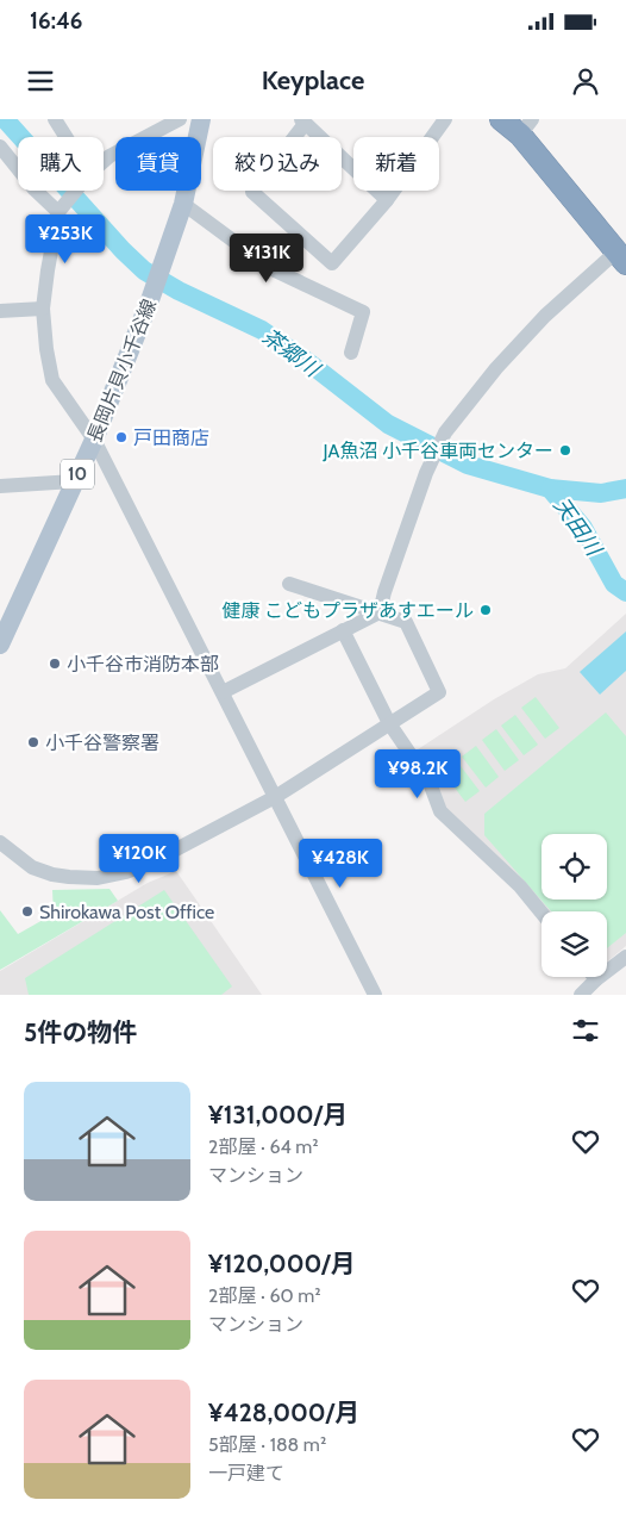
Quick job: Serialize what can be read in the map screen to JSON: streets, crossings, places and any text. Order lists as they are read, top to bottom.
{
  "streets": {
    "main road": ["長岡片貝小千谷線", "10"]
  },
  "water": ["茶郷川", "天田川"],
  "places": [
    "戸田商店",
    "JA魚沼 小千谷車両センター",
    "健康 こどもプラザあすエール",
    "小千谷市消防本部",
    "小千谷警察署",
    "Shirokawa Post Office"
  ],
  "page": {
    "status": "16:46",
    "header": "Keyplace",
    "chip": [
      "購入",
      "賃貸",
      "絞り込み",
      "新着"
    ],
    "price": [
      "¥253K",
      "¥131K",
      "¥98.2K",
      "¥120K",
      "¥428K"
    ],
    "heading": "5件の物件",
    "list": [
      {
        "name": "¥131,000/月",
        "note": "2部屋 · 64 m² · マンション"
      },
      {
        "name": "¥120,000/月",
        "note": "2部屋 · 60 m² · マンション"
      },
      {
        "name": "¥428,000/月",
        "note": "5部屋 · 188 m² · 一戸建て"
      }
    ]
  }
}
